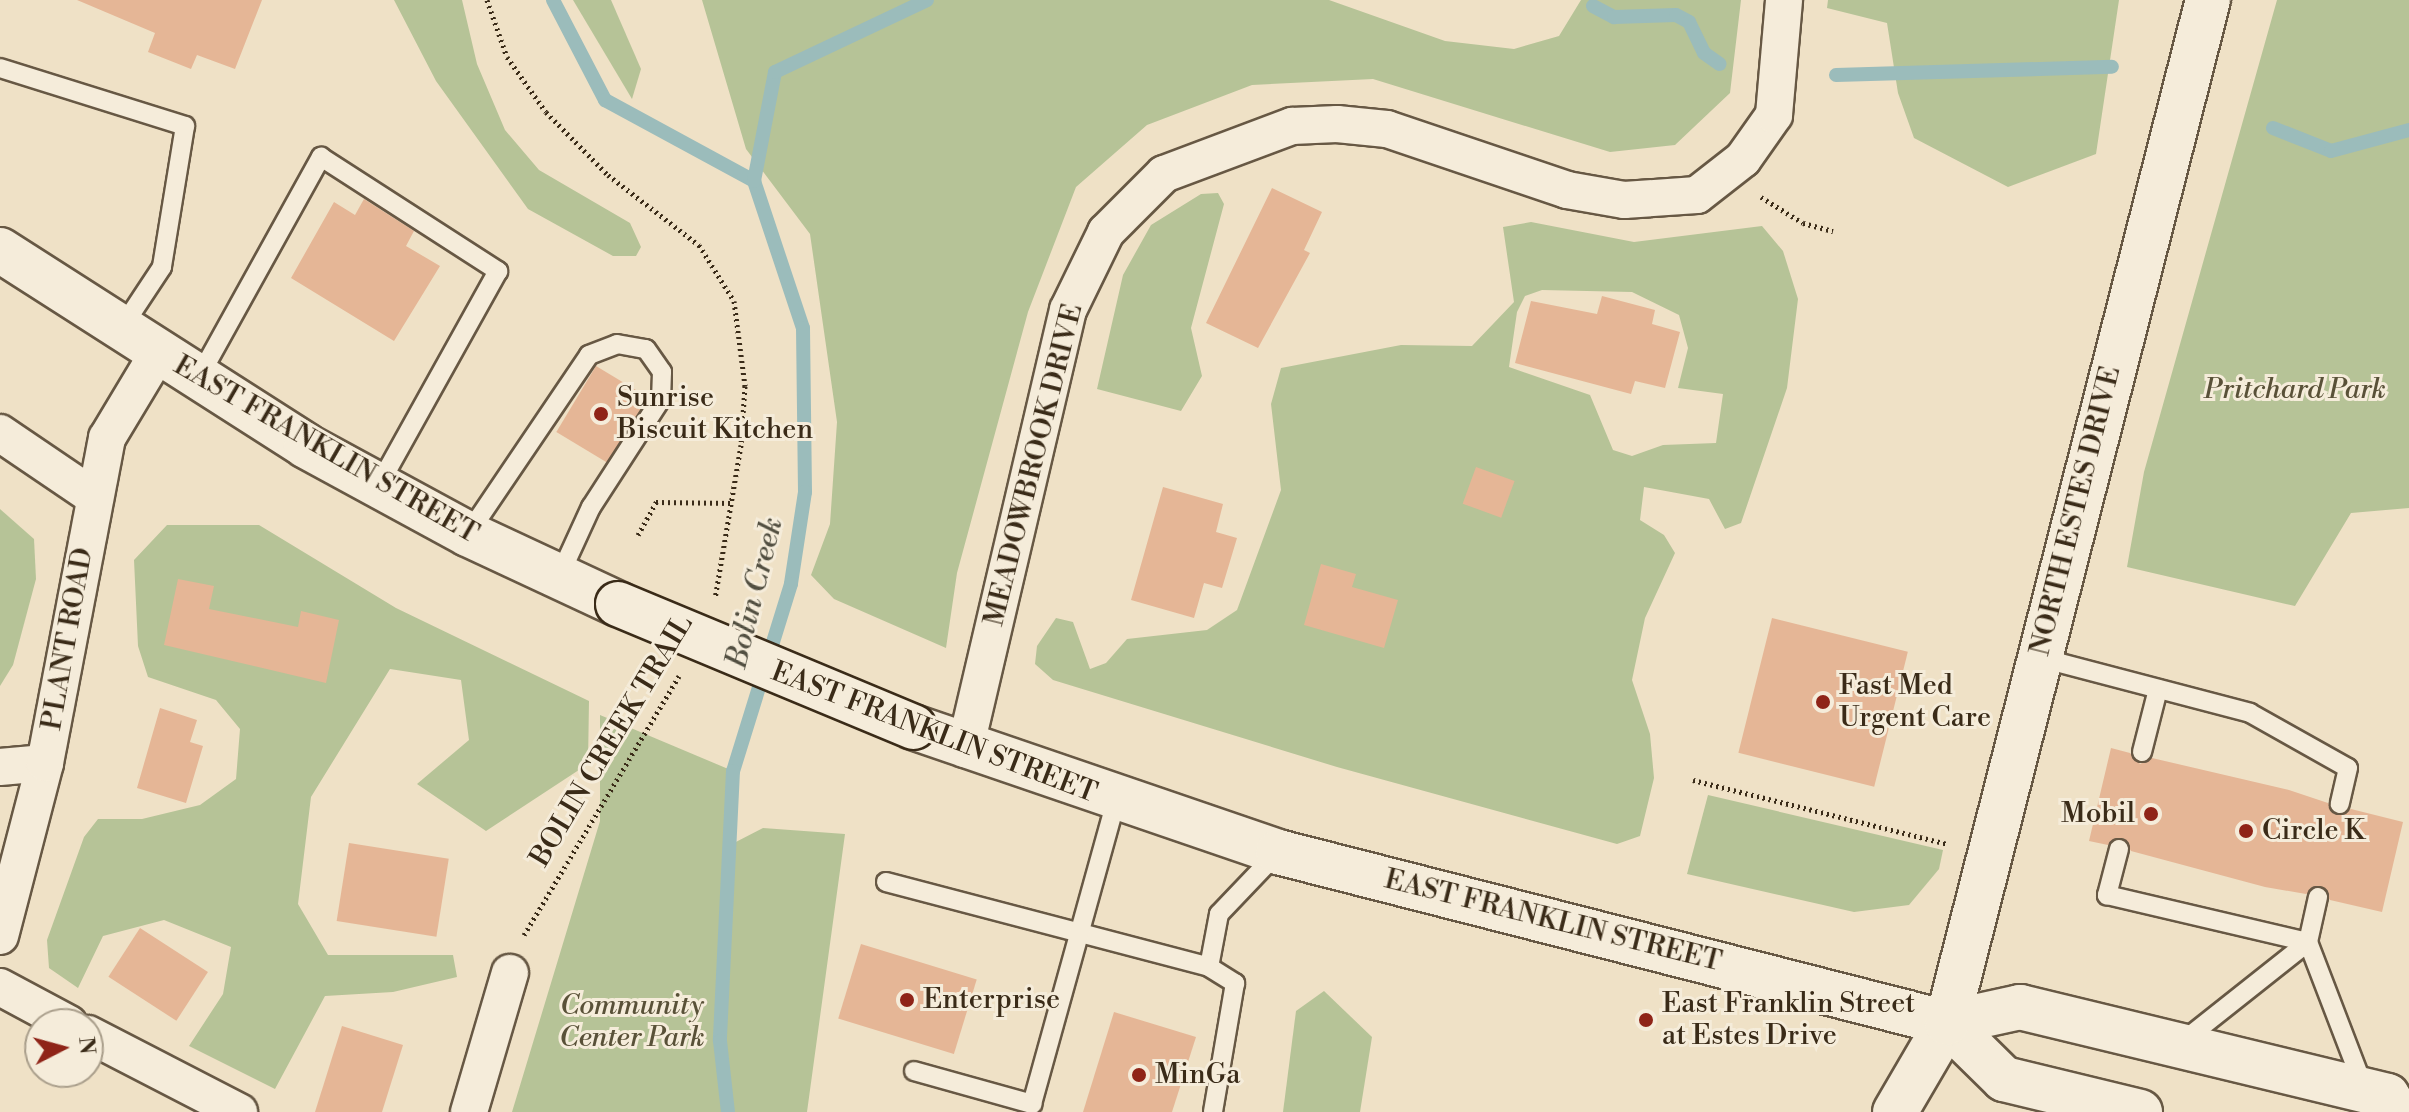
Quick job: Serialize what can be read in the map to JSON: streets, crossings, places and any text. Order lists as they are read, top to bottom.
{
  "streets": {
    "main road": ["EAST FRANKLIN STREET", "NORTH ESTES DRIVE"],
    "street": ["MEADOWBROOK DRIVE", "PLANT ROAD"],
    "path": ["BOLIN CREEK TRAIL"]
  },
  "crossings": [
    ["EAST FRANKLIN STREET", "MEADOWBROOK DRIVE"],
    ["EAST FRANKLIN STREET", "NORTH ESTES DRIVE"],
    ["EAST FRANKLIN STREET", "PLANT ROAD"]
  ],
  "water": ["Bolin Creek"],
  "parks": ["Pritchard Park", "Community Center Park"],
  "places": [
    "Sunrise Biscuit Kitchen",
    "Fast Med Urgent Care",
    "Mobil",
    "Circle K",
    "Enterprise",
    "East Franklin Street at Estes Drive",
    "MinGa"
  ],
  "north": "right"
}
